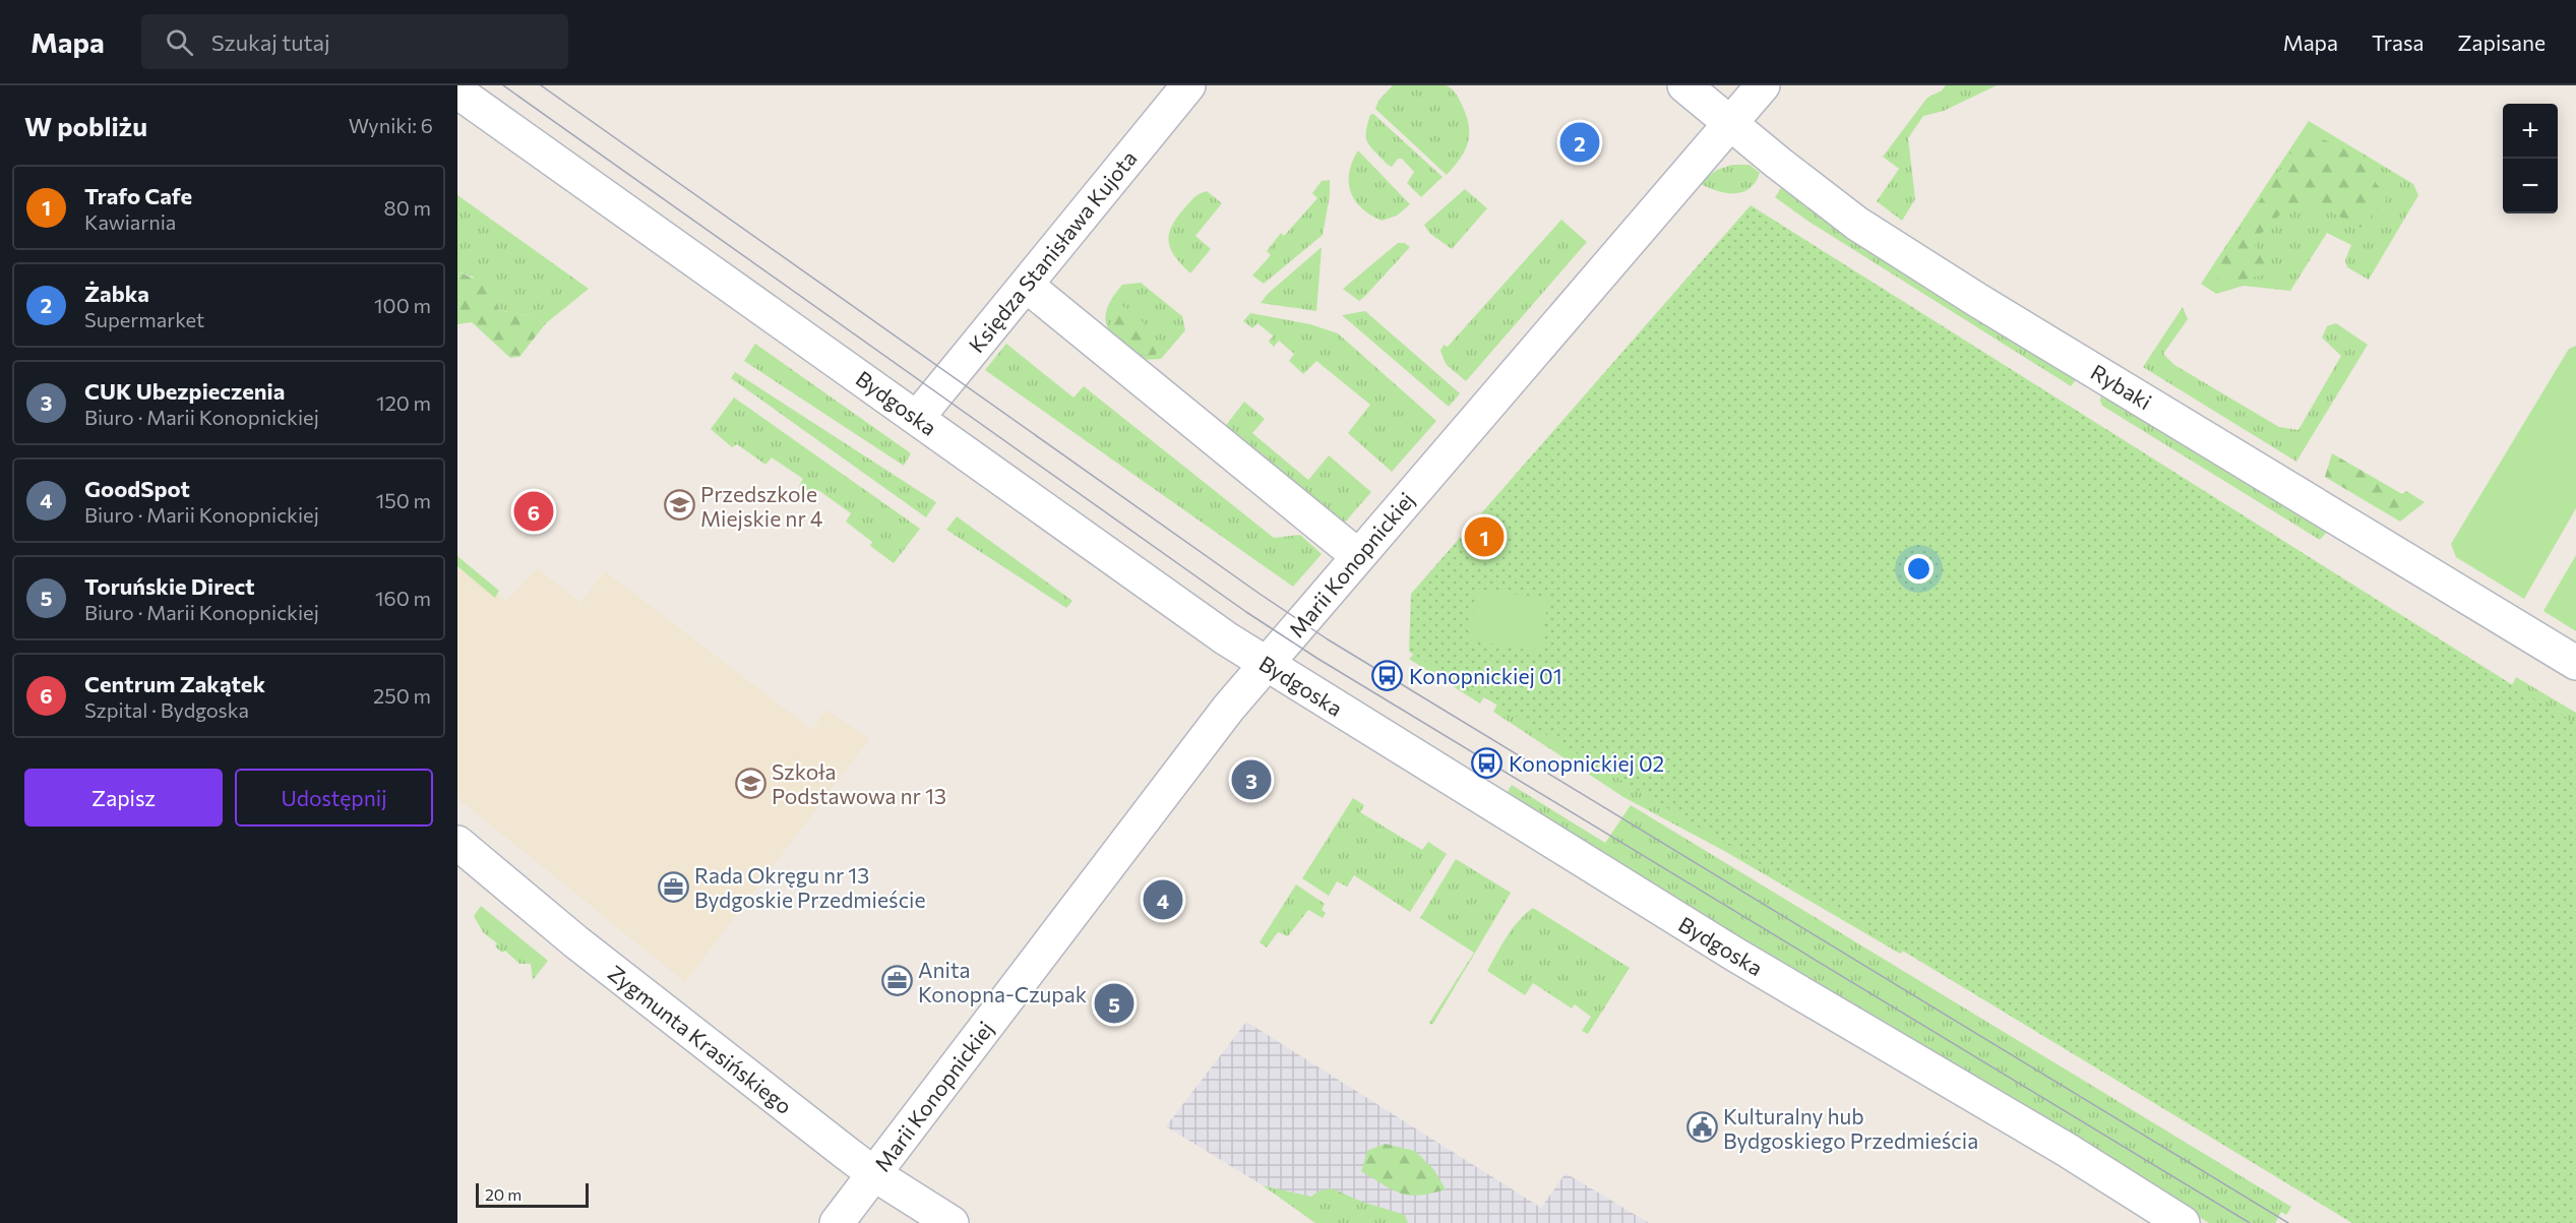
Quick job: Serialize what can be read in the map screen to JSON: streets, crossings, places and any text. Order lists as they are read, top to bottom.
{
  "streets": {
    "street": [
      "Księdza Stanisława Kujota",
      "Rybaki",
      "Bydgoska",
      "Marii Konopnickiej",
      "Zygmunta Krasińskiego"
    ]
  },
  "crossings": [
    ["Księdza Stanisława Kujota", "Bydgoska"],
    ["Rybaki", "Marii Konopnickiej"],
    ["Bydgoska", "Marii Konopnickiej"],
    ["Marii Konopnickiej", "Zygmunta Krasińskiego"]
  ],
  "places": {
    "school or university": ["Przedszkole Miejskie nr 4", "Szkoła Podstawowa nr 13"],
    "bus stop": ["Konopnickiej 01", "Konopnickiej 02"],
    "office": ["Rada Okręgu nr 13 Bydgoskie Przedmieście", "Anita Konopna-Czupak"],
    "public building": ["Kulturalny hub Bydgoskiego Przedmieścia"]
  },
  "scale_bar": "20 m",
  "page": {
    "header": "Mapa",
    "search": "Szukaj tutaj",
    "nav": ["Mapa", "Trasa", "Zapisane"],
    "heading": ["W pobliżu", "Wyniki: 6"],
    "map_buttons": ["+", "−"],
    "pins": [
      "2",
      "6",
      "1",
      "3",
      "4",
      "5"
    ],
    "list": [
      {
        "mark": "1",
        "name": "Trafo Cafe",
        "note": "Kawiarnia",
        "value": "80 m"
      },
      {
        "mark": "2",
        "name": "Żabka",
        "note": "Supermarket",
        "value": "100 m"
      },
      {
        "mark": "3",
        "name": "CUK Ubezpieczenia",
        "note": "Biuro · Marii Konopnickiej",
        "value": "120 m"
      },
      {
        "mark": "4",
        "name": "GoodSpot",
        "note": "Biuro · Marii Konopnickiej",
        "value": "150 m"
      },
      {
        "mark": "5",
        "name": "Toruńskie Direct",
        "note": "Biuro · Marii Konopnickiej",
        "value": "160 m"
      },
      {
        "mark": "6",
        "name": "Centrum Zakątek",
        "note": "Szpital · Bydgoska",
        "value": "250 m"
      }
    ],
    "buttons": ["Zapisz", "Udostępnij"],
    "scale": "20 m"
  }
}
